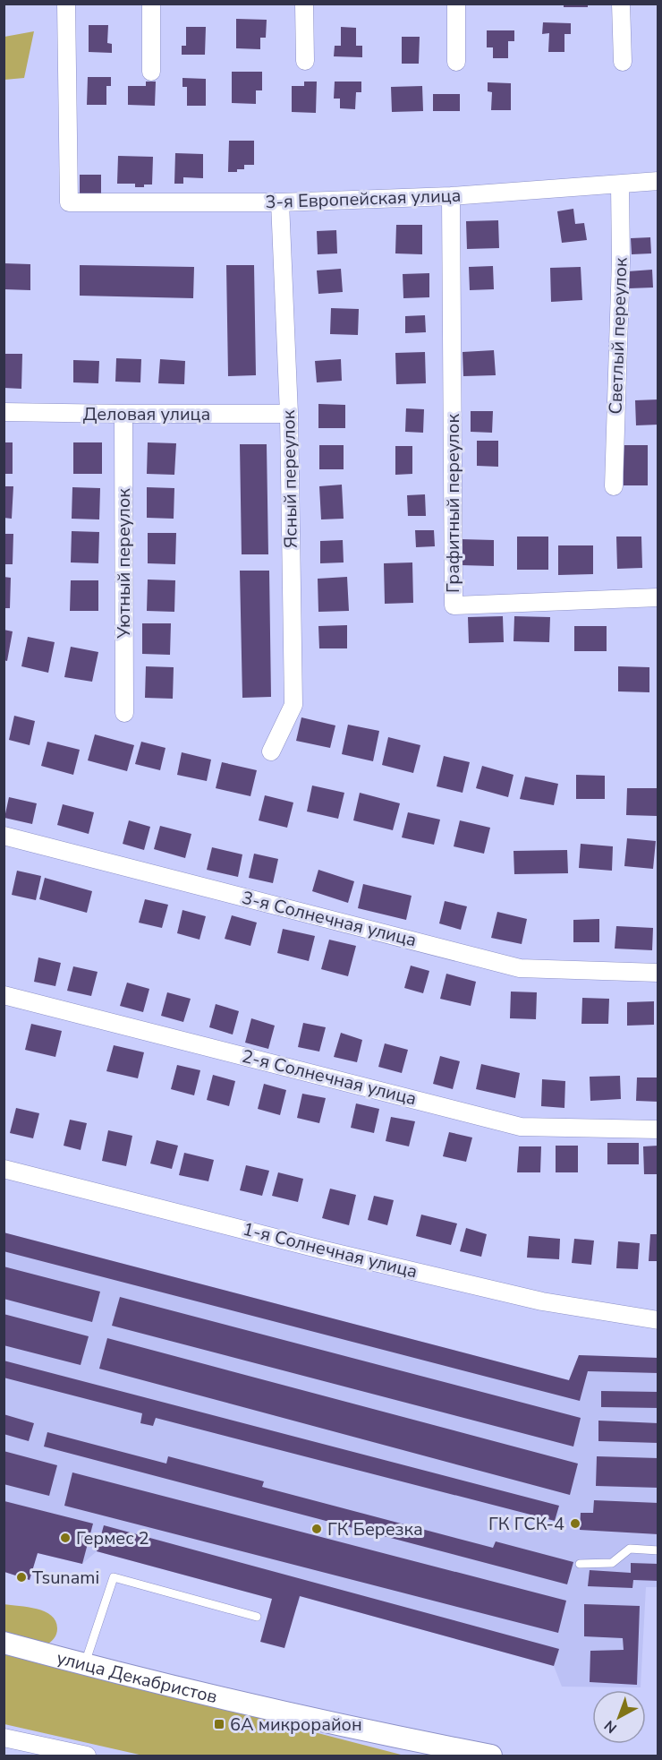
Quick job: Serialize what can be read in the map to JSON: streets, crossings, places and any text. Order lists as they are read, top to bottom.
{
  "streets": {
    "street": [
      "3-я Европейская улица",
      "Светлый переулок",
      "Деловая улица",
      "Ясный переулок",
      "Графитный переулок",
      "Уютный переулок",
      "3-я Солнечная улица",
      "2-я Солнечная улица",
      "1-я Солнечная улица",
      "улица Декабристов"
    ]
  },
  "crossings": [
    ["3-я Европейская улица", "Светлый переулок"],
    ["3-я Европейская улица", "Ясный переулок"],
    ["3-я Европейская улица", "Графитный переулок"],
    ["Деловая улица", "Ясный переулок"],
    ["Деловая улица", "Уютный переулок"]
  ],
  "places": {
    "other": [
      "ГК ГСК-4",
      "ГК Березка",
      "Гермес 2",
      "Tsunami"
    ],
    "transit": ["6А микрорайон"]
  },
  "north": "bottom left"
}
